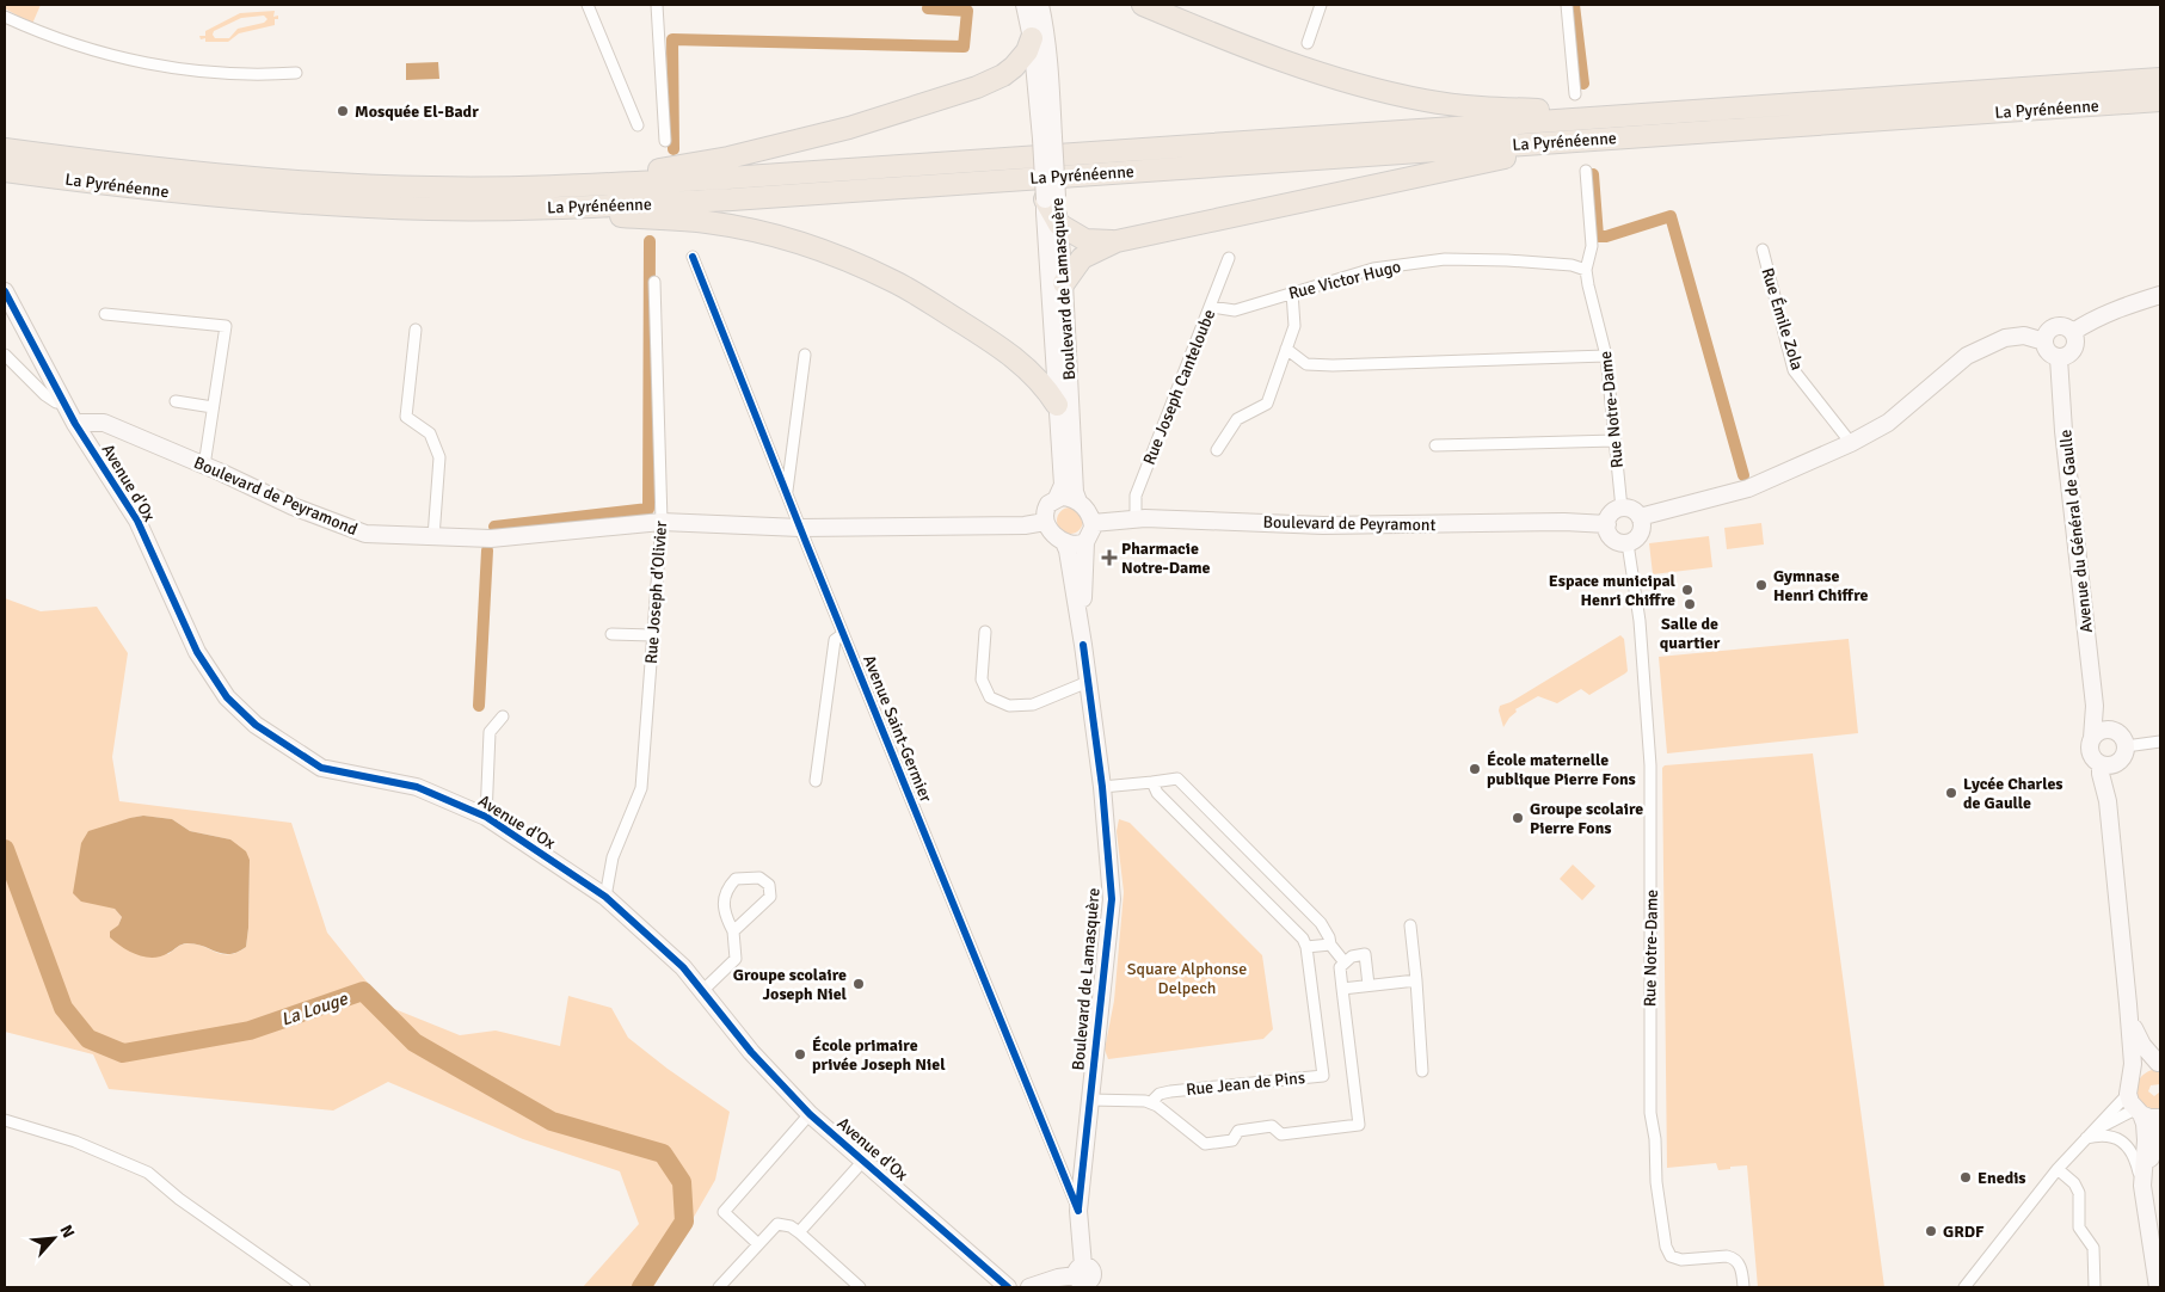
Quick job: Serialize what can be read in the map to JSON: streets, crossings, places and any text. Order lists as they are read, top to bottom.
{
  "streets": {
    "highway": ["La Pyrénéenne"],
    "street": [
      "Rue Victor Hugo",
      "Boulevard de Lamasquère",
      "Rue Émile Zola",
      "Rue Joseph Canteloube",
      "Rue Notre-Dame",
      "Avenue d'Ox",
      "Boulevard de Peyramond",
      "Boulevard de Peyramont",
      "Avenue du Général de Gaulle",
      "Rue Joseph d'Olivier",
      "Avenue Saint-Germier",
      "Rue Jean de Pins"
    ]
  },
  "crossings": [
    ["Rue Victor Hugo", "Rue Joseph Canteloube"],
    ["Rue Victor Hugo", "Rue Notre-Dame"],
    ["Boulevard de Lamasquère", "Boulevard de Peyramont"],
    ["Boulevard de Lamasquère", "Avenue Saint-Germier"],
    ["Rue Joseph Canteloube", "Boulevard de Peyramont"],
    ["Rue Notre-Dame", "Boulevard de Peyramont"],
    ["Avenue d'Ox", "Boulevard de Peyramond"],
    ["Avenue d'Ox", "Rue Joseph d'Olivier"],
    ["Boulevard de Peyramond", "Rue Joseph d'Olivier"]
  ],
  "water": ["La Louge"],
  "parks": ["Square Alphonse Delpech"],
  "places": {
    "other": [
      "Mosquée El-Badr",
      "Gymnase Henri Chiffre",
      "Espace municipal Henri Chiffre",
      "Salle de quartier",
      "École maternelle publique Pierre Fons",
      "Lycée Charles de Gaulle",
      "Groupe scolaire Pierre Fons",
      "Groupe scolaire Joseph Niel",
      "École primaire privée Joseph Niel",
      "Enedis",
      "GRDF"
    ],
    "health": ["Pharmacie Notre-Dame"]
  },
  "north": "top right"
}
